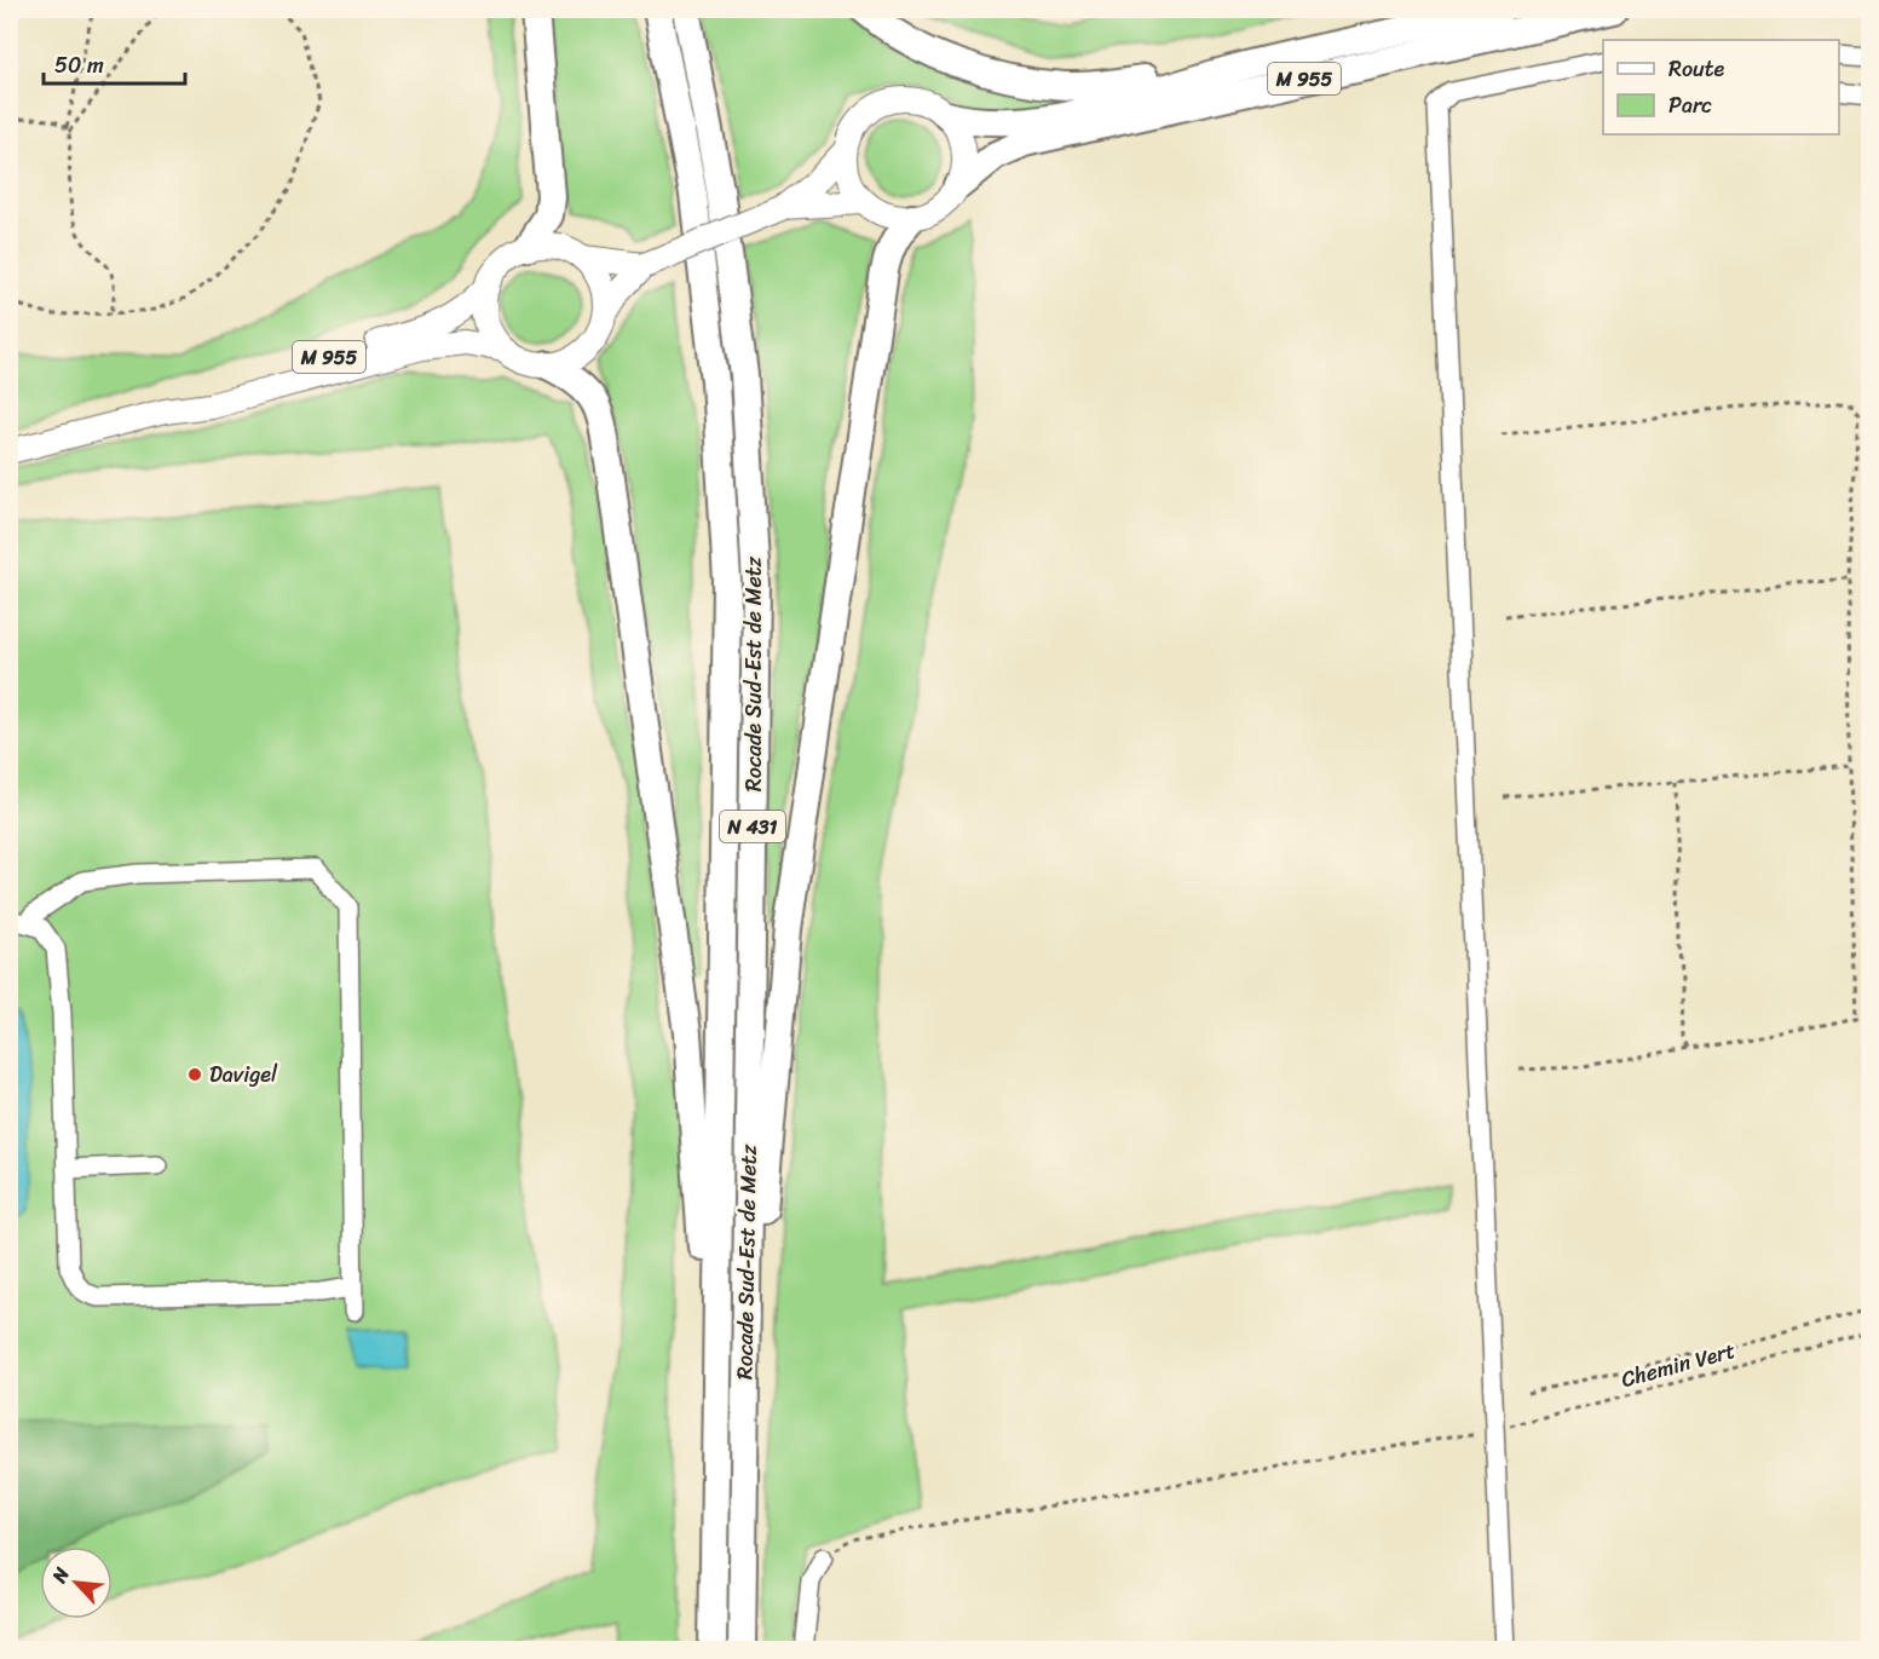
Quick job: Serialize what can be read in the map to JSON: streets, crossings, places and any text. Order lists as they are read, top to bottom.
{
  "streets": {
    "highway": ["M 955", "Rocade Sud-Est de Metz", "N 431"],
    "path": ["Chemin Vert"]
  },
  "places": ["Davigel"],
  "legend": ["Route", "Parc"],
  "scale_bar": "50 m",
  "north": "top left"
}
